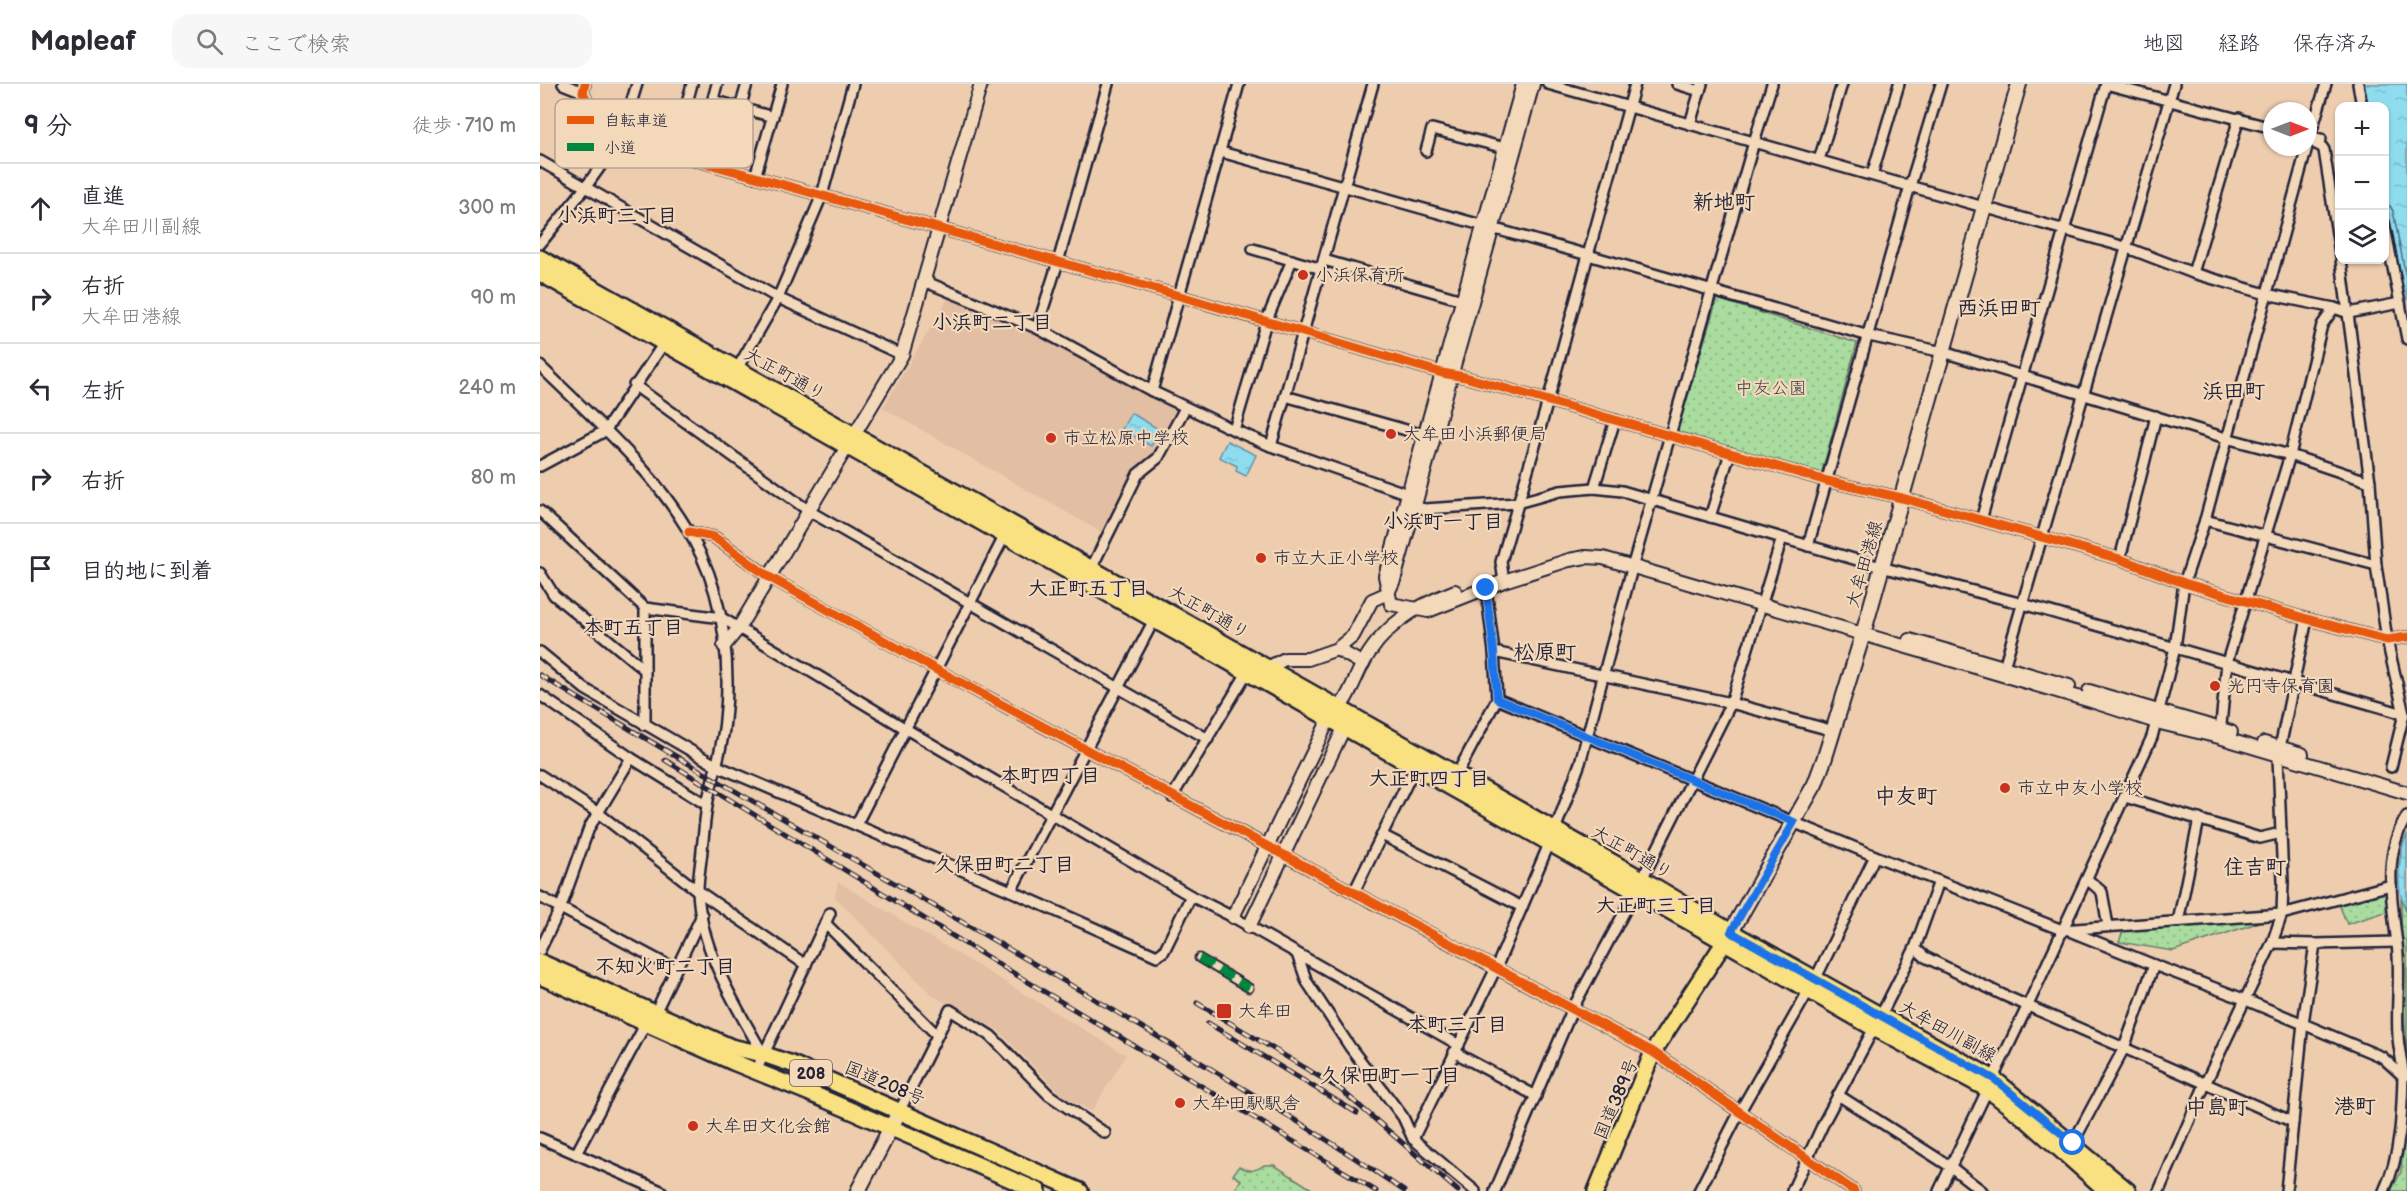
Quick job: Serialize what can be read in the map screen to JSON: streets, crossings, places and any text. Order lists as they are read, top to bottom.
{
  "streets": {
    "main road": [
      "大正町通り",
      "大牟田港線",
      "大牟田川副線",
      "208",
      "国道208号",
      "国道389号"
    ]
  },
  "crossings": [
    ["大正町通り", "大牟田港線"],
    ["大正町通り", "大牟田川副線"],
    ["大正町通り", "国道389号"],
    ["大牟田港線", "大牟田川副線"],
    ["大牟田港線", "国道389号"],
    ["大牟田川副線", "国道389号"]
  ],
  "districts": [
    "新地町",
    "小浜町三丁目",
    "西浜田町",
    "小浜町二丁目",
    "浜田町",
    "小浜町一丁目",
    "大正町五丁目",
    "本町五丁目",
    "松原町",
    "本町四丁目",
    "大正町四丁目",
    "中友町",
    "久保田町二丁目",
    "住吉町",
    "大正町三丁目",
    "不知火町二丁目",
    "本町三丁目",
    "久保田町一丁目",
    "港町",
    "中島町"
  ],
  "parks": ["中友公園"],
  "places": {
    "other": [
      "小浜保育所",
      "大牟田小浜郵便局",
      "市立松原中学校",
      "市立大正小学校",
      "光円寺保育園",
      "市立中友小学校",
      "大牟田駅駅舎",
      "大牟田文化会館"
    ],
    "transit": ["大牟田"]
  },
  "legend": ["自転車道", "小道"],
  "north": "right",
  "page": {
    "header": "Mapleaf",
    "search": "ここで検索",
    "nav": ["地図", "経路", "保存済み"],
    "heading": ["9 分", "徒歩 · 710 m"],
    "map_buttons": ["+", "−"],
    "list": [
      ["直進", "大牟田川副線", "300 m"],
      ["右折", "大牟田港線", "90 m"],
      ["左折", "240 m"],
      ["右折", "80 m"],
      "目的地に到着"
    ]
  }
}
